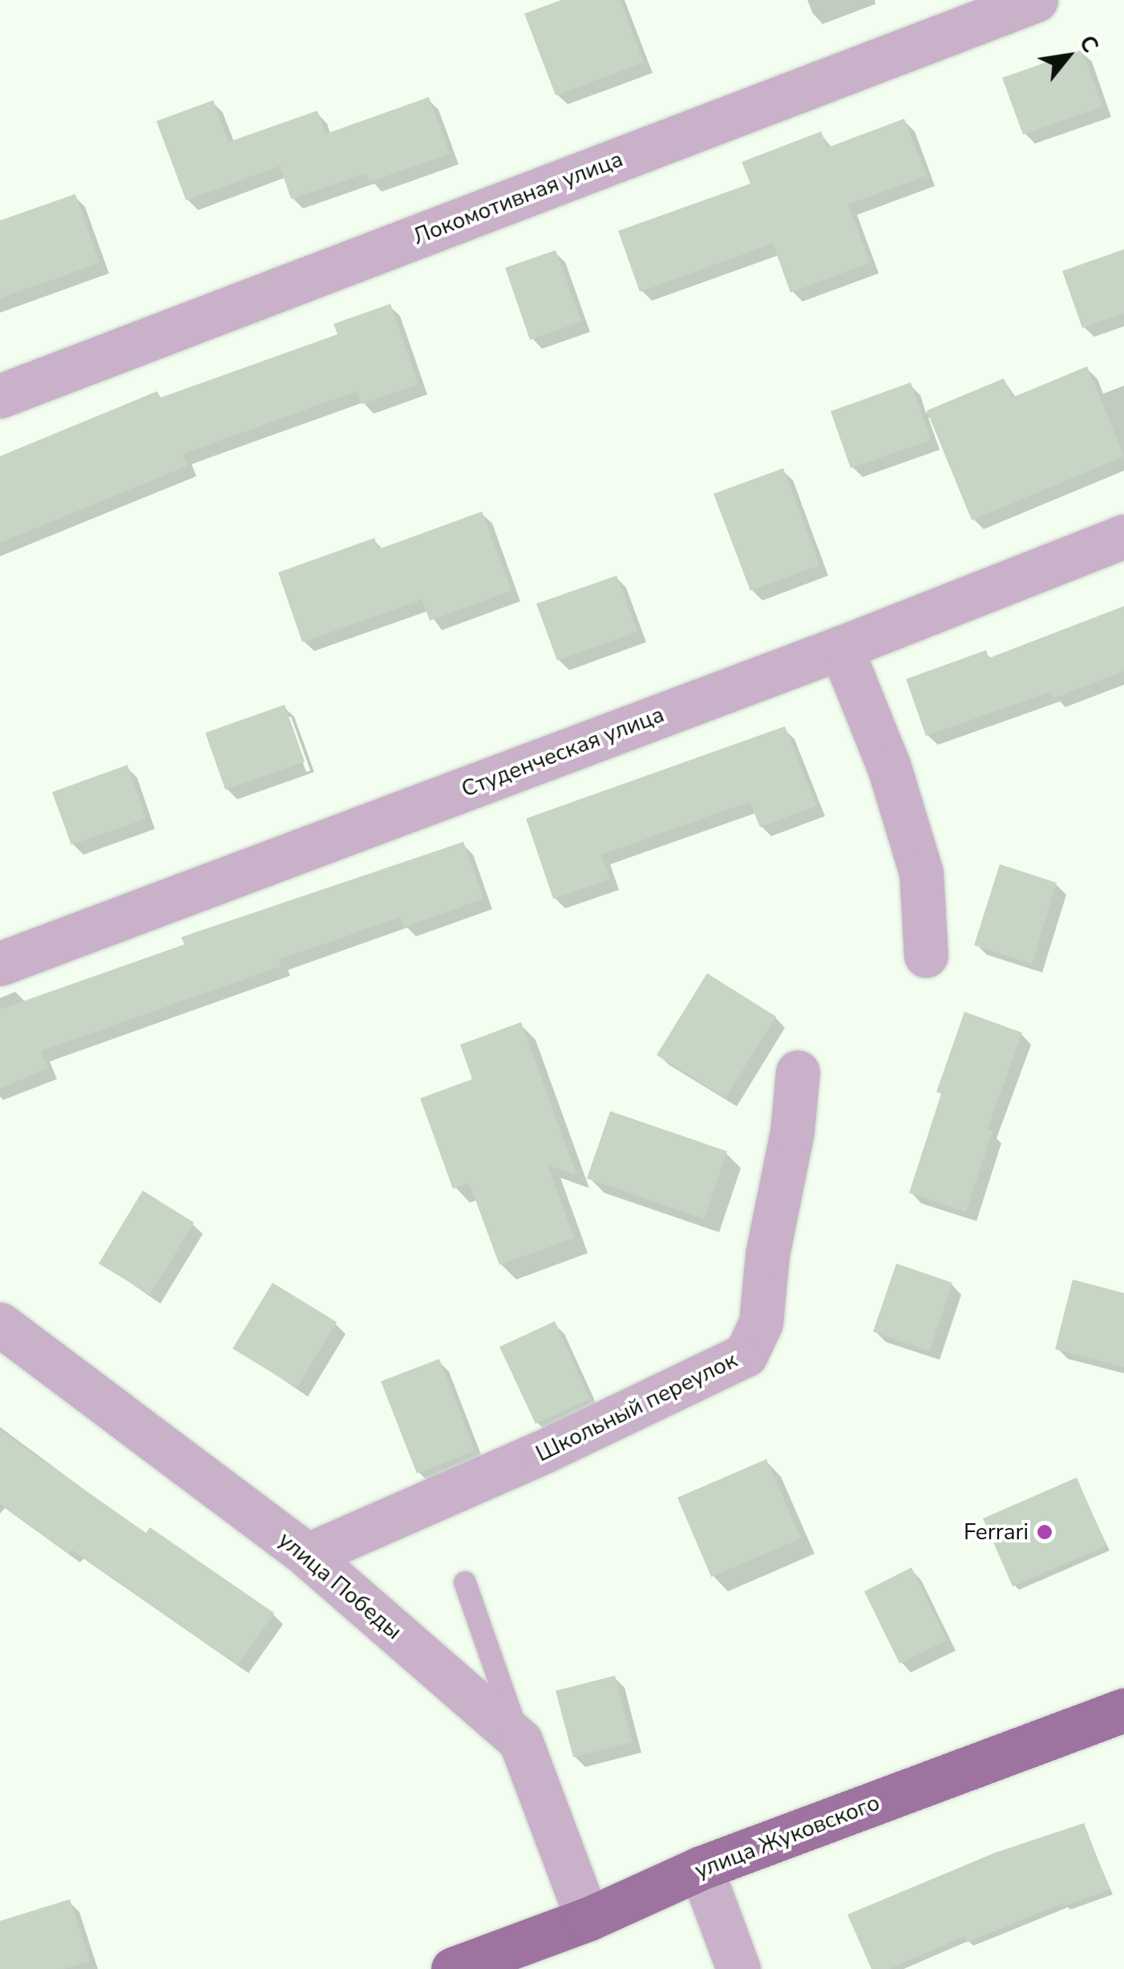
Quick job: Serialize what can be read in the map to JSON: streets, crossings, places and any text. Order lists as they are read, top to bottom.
{
  "streets": {
    "main road": ["улица Жуковского"],
    "street": [
      "Локомотивная улица",
      "Студенческая улица",
      "Школьный переулок",
      "улица Победы"
    ]
  },
  "crossings": [
    ["Школьный переулок", "улица Победы"],
    ["улица Победы", "улица Жуковского"]
  ],
  "places": ["Ferrari"],
  "north": "top right"
}
